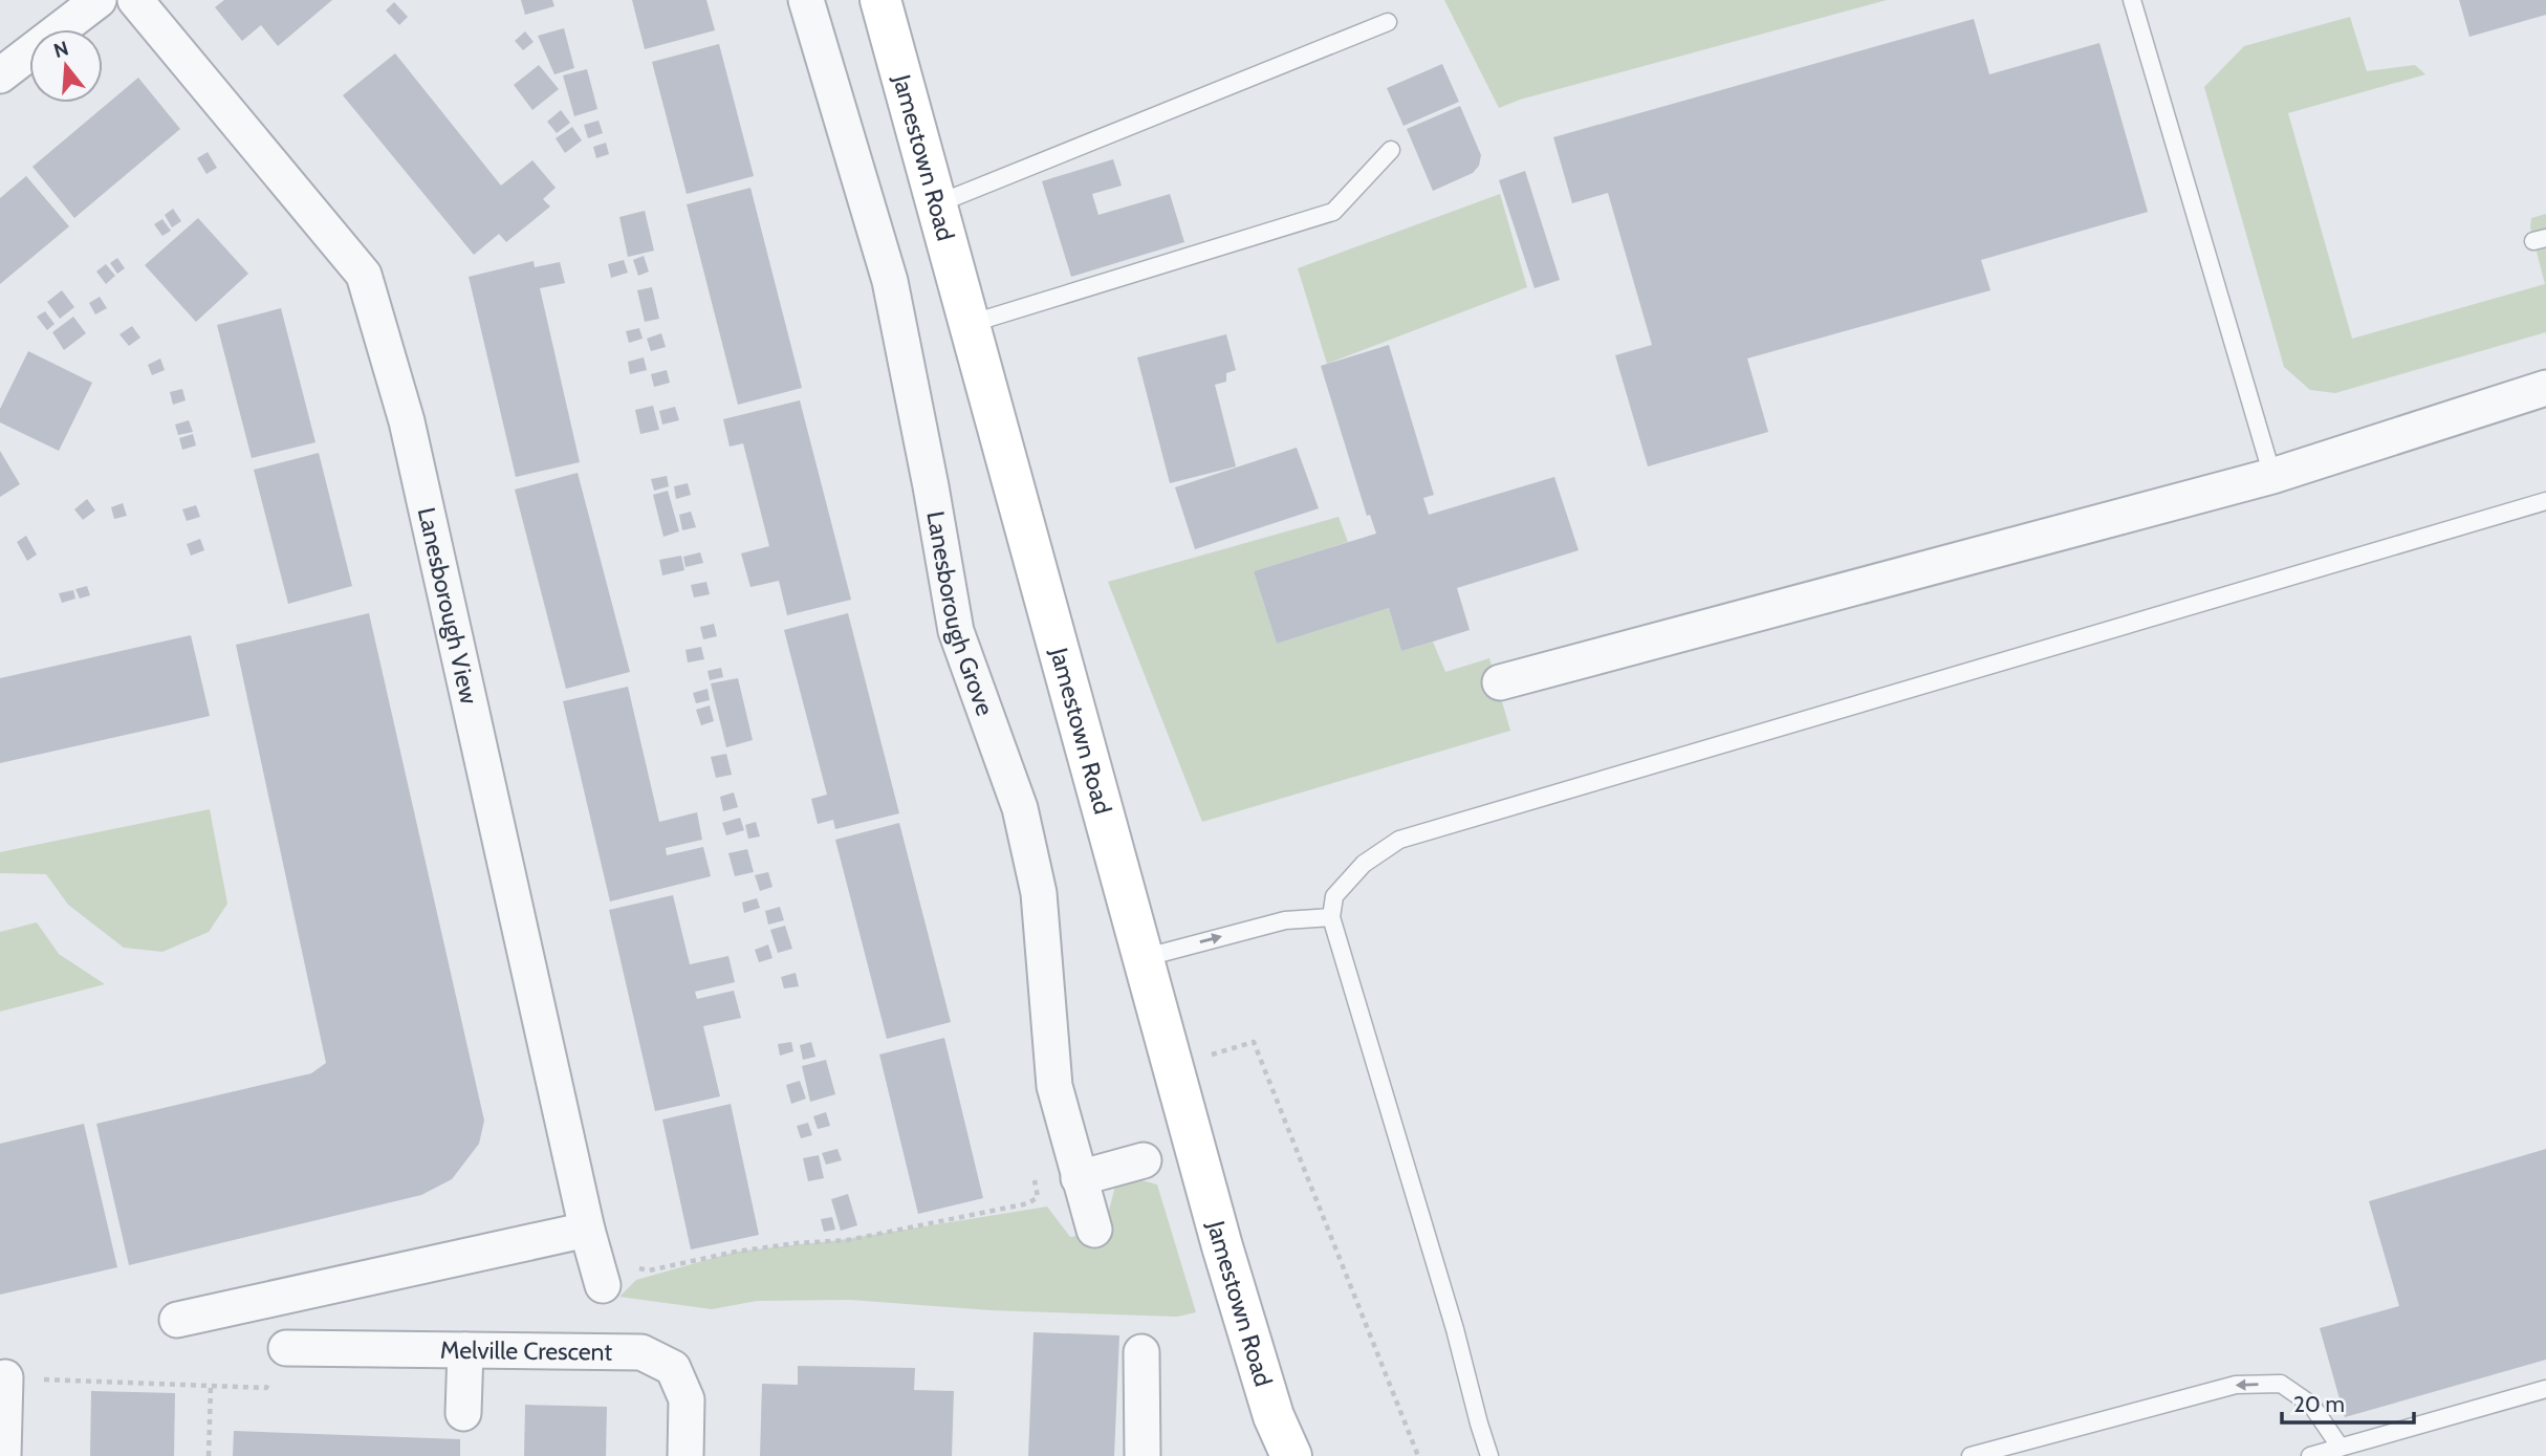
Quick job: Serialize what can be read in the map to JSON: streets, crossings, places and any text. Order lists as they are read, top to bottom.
{
  "streets": {
    "street": [
      "Jamestown Road",
      "Lanesborough View",
      "Lanesborough Grove",
      "Melville Crescent"
    ]
  },
  "scale_bar": "20 m",
  "north": "top"
}
